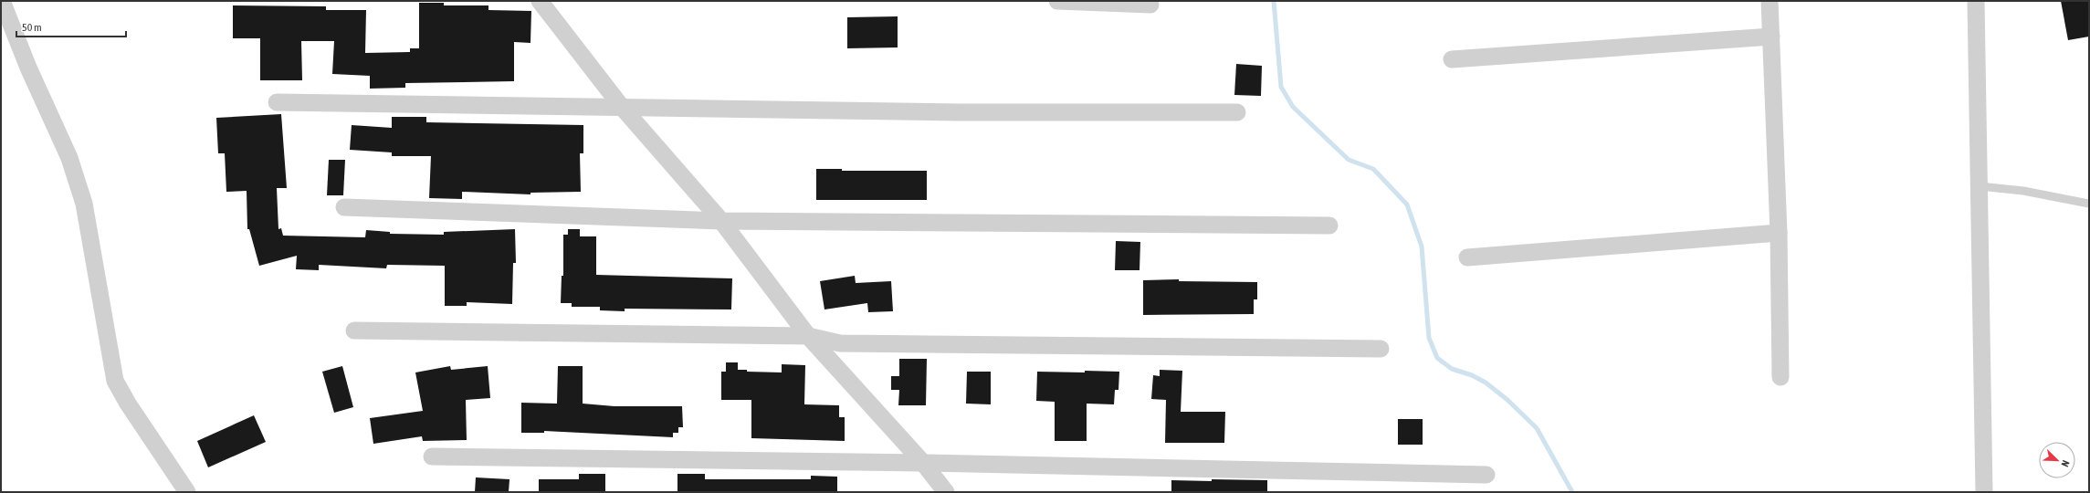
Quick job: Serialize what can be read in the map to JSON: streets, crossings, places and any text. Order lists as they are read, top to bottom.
{
  "scale_bar": "50 m",
  "north": "bottom right"
}
